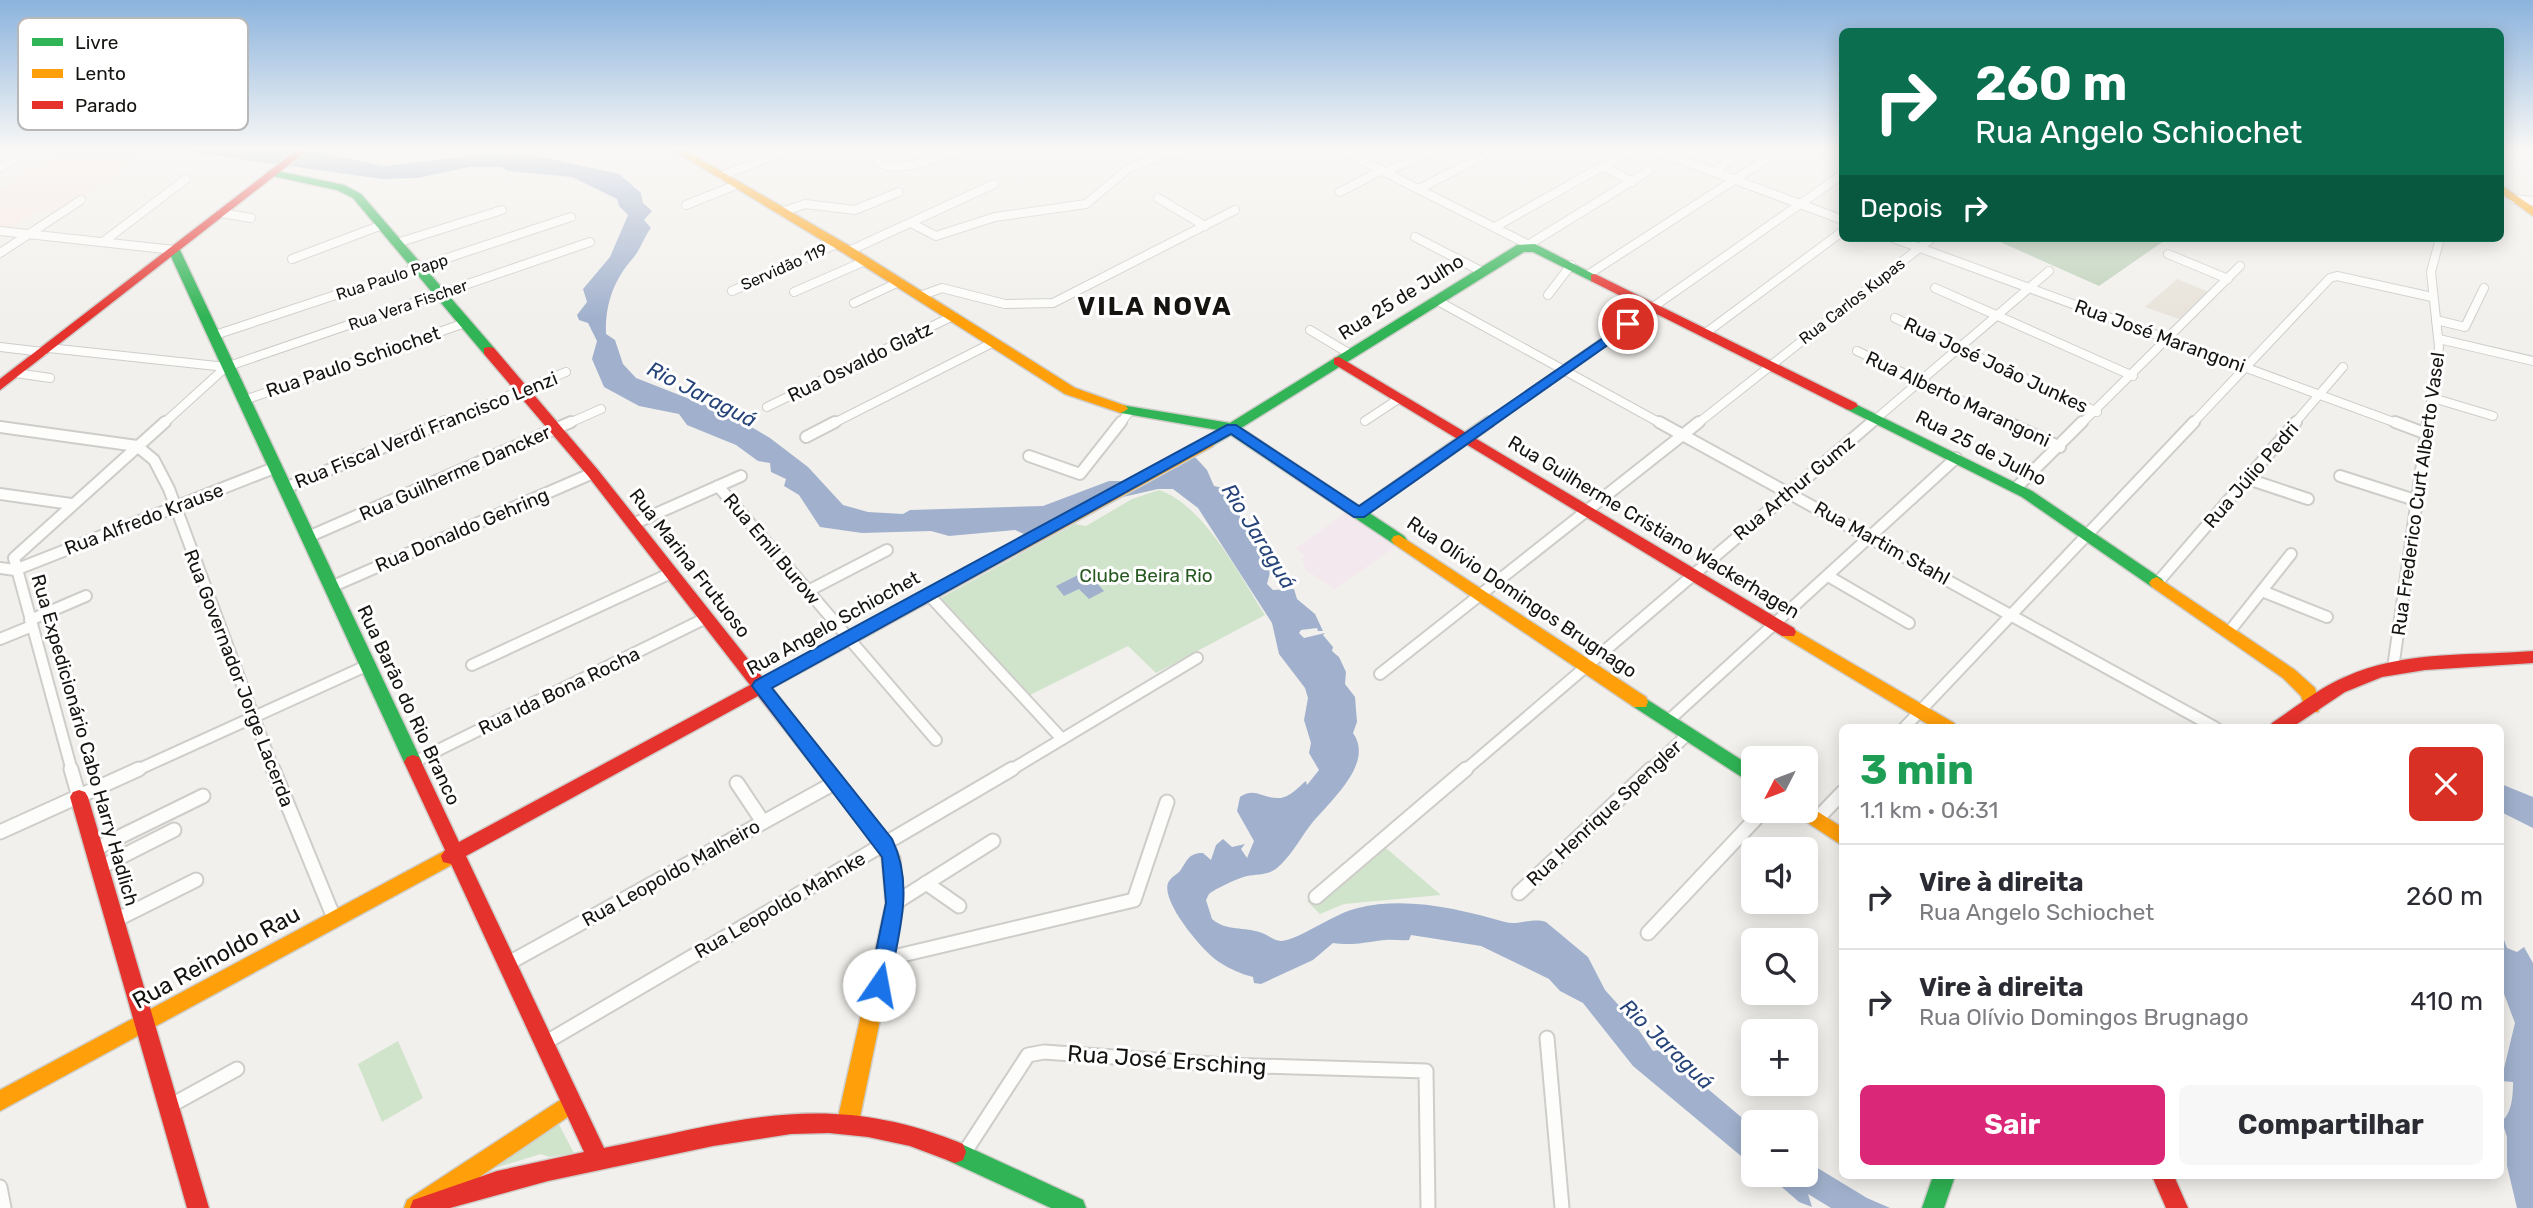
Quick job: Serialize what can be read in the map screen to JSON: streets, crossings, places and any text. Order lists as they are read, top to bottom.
{
  "streets": {
    "main road": [
      "Rua 25 de Julho",
      "Rua Guilherme Cristiano Wackerhagen",
      "Rua Marina Frutuoso",
      "Rua Olívio Domingos Brugnago",
      "Rua Angelo Schiochet",
      "Rua Barão do Rio Branco",
      "Rua Expedicionário Cabo Harry Hadlich",
      "Rua Reinoldo Rau"
    ],
    "street": [
      "Servidão 119",
      "Rua Paulo Papp",
      "Rua Carlos Kupas",
      "Rua Vera Fischer",
      "Rua José Marangoni",
      "Rua Paulo Schiochet",
      "Rua Osvaldo Glatz",
      "Rua José João Junkes",
      "Rua Alberto Marangoni",
      "Rua Fiscal Verdi Francisco Lenzi",
      "Rua Guilherme Dancker",
      "Rua Júlio Pedri",
      "Rua Arthur Gumz",
      "Rua Frederico Curt Alberto Vasel",
      "Rua Alfredo Krause",
      "Rua Donaldo Gehring",
      "Rua Martim Stahl",
      "Rua Emil Burow",
      "Rua Governador Jorge Lacerda",
      "Rua Ida Bona Rocha",
      "Rua Henrique Spengler",
      "Rua Leopoldo Malheiro",
      "Rua Leopoldo Mahnke",
      "Rua José Ersching"
    ]
  },
  "crossings": [
    ["Rua Paulo Papp", "Rua Marina Frutuoso"],
    ["Rua Paulo Papp", "Rua Barão do Rio Branco"],
    ["Rua 25 de Julho", "Rua Carlos Kupas"],
    ["Rua 25 de Julho", "Rua Júlio Pedri"],
    ["Rua 25 de Julho", "Rua Arthur Gumz"],
    ["Rua 25 de Julho", "Rua Guilherme Cristiano Wackerhagen"],
    ["Rua 25 de Julho", "Rua Martim Stahl"],
    ["Rua 25 de Julho", "Rua Olívio Domingos Brugnago"],
    ["Rua 25 de Julho", "Rua Angelo Schiochet"],
    ["Rua Carlos Kupas", "Rua José Marangoni"],
    ["Rua Carlos Kupas", "Rua Guilherme Cristiano Wackerhagen"],
    ["Rua Carlos Kupas", "Rua Martim Stahl"],
    ["Rua Carlos Kupas", "Rua Olívio Domingos Brugnago"],
    ["Rua Vera Fischer", "Rua Marina Frutuoso"],
    ["Rua Vera Fischer", "Rua Barão do Rio Branco"],
    ["Rua Vera Fischer", "Rua Expedicionário Cabo Harry Hadlich"],
    ["Rua José Marangoni", "Rua Júlio Pedri"],
    ["Rua José Marangoni", "Rua Arthur Gumz"],
    ["Rua José Marangoni", "Rua Frederico Curt Alberto Vasel"],
    ["Rua Paulo Schiochet", "Rua Marina Frutuoso"],
    ["Rua Paulo Schiochet", "Rua Barão do Rio Branco"],
    ["Rua José João Junkes", "Rua Arthur Gumz"],
    ["Rua Alberto Marangoni", "Rua Arthur Gumz"],
    ["Rua Fiscal Verdi Francisco Lenzi", "Rua Marina Frutuoso"],
    ["Rua Fiscal Verdi Francisco Lenzi", "Rua Barão do Rio Branco"],
    ["Rua Guilherme Dancker", "Rua Marina Frutuoso"],
    ["Rua Guilherme Dancker", "Rua Barão do Rio Branco"],
    ["Rua Arthur Gumz", "Rua Guilherme Cristiano Wackerhagen"],
    ["Rua Arthur Gumz", "Rua Martim Stahl"],
    ["Rua Arthur Gumz", "Rua Olívio Domingos Brugnago"],
    ["Rua Alfredo Krause", "Rua Governador Jorge Lacerda"],
    ["Rua Alfredo Krause", "Rua Barão do Rio Branco"],
    ["Rua Alfredo Krause", "Rua Expedicionário Cabo Harry Hadlich"],
    ["Rua Donaldo Gehring", "Rua Marina Frutuoso"],
    ["Rua Donaldo Gehring", "Rua Barão do Rio Branco"],
    ["Rua Emil Burow", "Rua Angelo Schiochet"],
    ["Rua Marina Frutuoso", "Rua Angelo Schiochet"],
    ["Rua Marina Frutuoso", "Rua Ida Bona Rocha"],
    ["Rua Marina Frutuoso", "Rua Leopoldo Malheiro"],
    ["Rua Marina Frutuoso", "Rua Leopoldo Mahnke"],
    ["Rua Olívio Domingos Brugnago", "Rua Angelo Schiochet"],
    ["Rua Olívio Domingos Brugnago", "Rua Henrique Spengler"],
    ["Rua Angelo Schiochet", "Rua Barão do Rio Branco"],
    ["Rua Angelo Schiochet", "Rua Reinoldo Rau"],
    ["Rua Governador Jorge Lacerda", "Rua Expedicionário Cabo Harry Hadlich"],
    ["Rua Governador Jorge Lacerda", "Rua Reinoldo Rau"],
    ["Rua Ida Bona Rocha", "Rua Barão do Rio Branco"],
    ["Rua Barão do Rio Branco", "Rua Expedicionário Cabo Harry Hadlich"],
    ["Rua Barão do Rio Branco", "Rua Leopoldo Malheiro"],
    ["Rua Barão do Rio Branco", "Rua Leopoldo Mahnke"],
    ["Rua Barão do Rio Branco", "Rua Reinoldo Rau"],
    ["Rua Expedicionário Cabo Harry Hadlich", "Rua Reinoldo Rau"]
  ],
  "districts": ["VILA NOVA"],
  "water": ["Rio Jaraguá"],
  "parks": ["Clube Beira Rio"],
  "legend": ["Livre", "Lento", "Parado"],
  "north": "bottom left",
  "page": {
    "turn": ["260 m", "Rua Angelo Schiochet"],
    "then": "Depois",
    "heading": ["3 min", "1.1 km · 06:31"],
    "map_buttons": ["+", "−"],
    "list": [
      {
        "name": "Vire à direita",
        "note": "Rua Angelo Schiochet",
        "value": "260 m"
      },
      {
        "name": "Vire à direita",
        "note": "Rua Olívio Domingos Brugnago",
        "value": "410 m"
      }
    ],
    "buttons": ["Sair", "Compartilhar"]
  }
}
